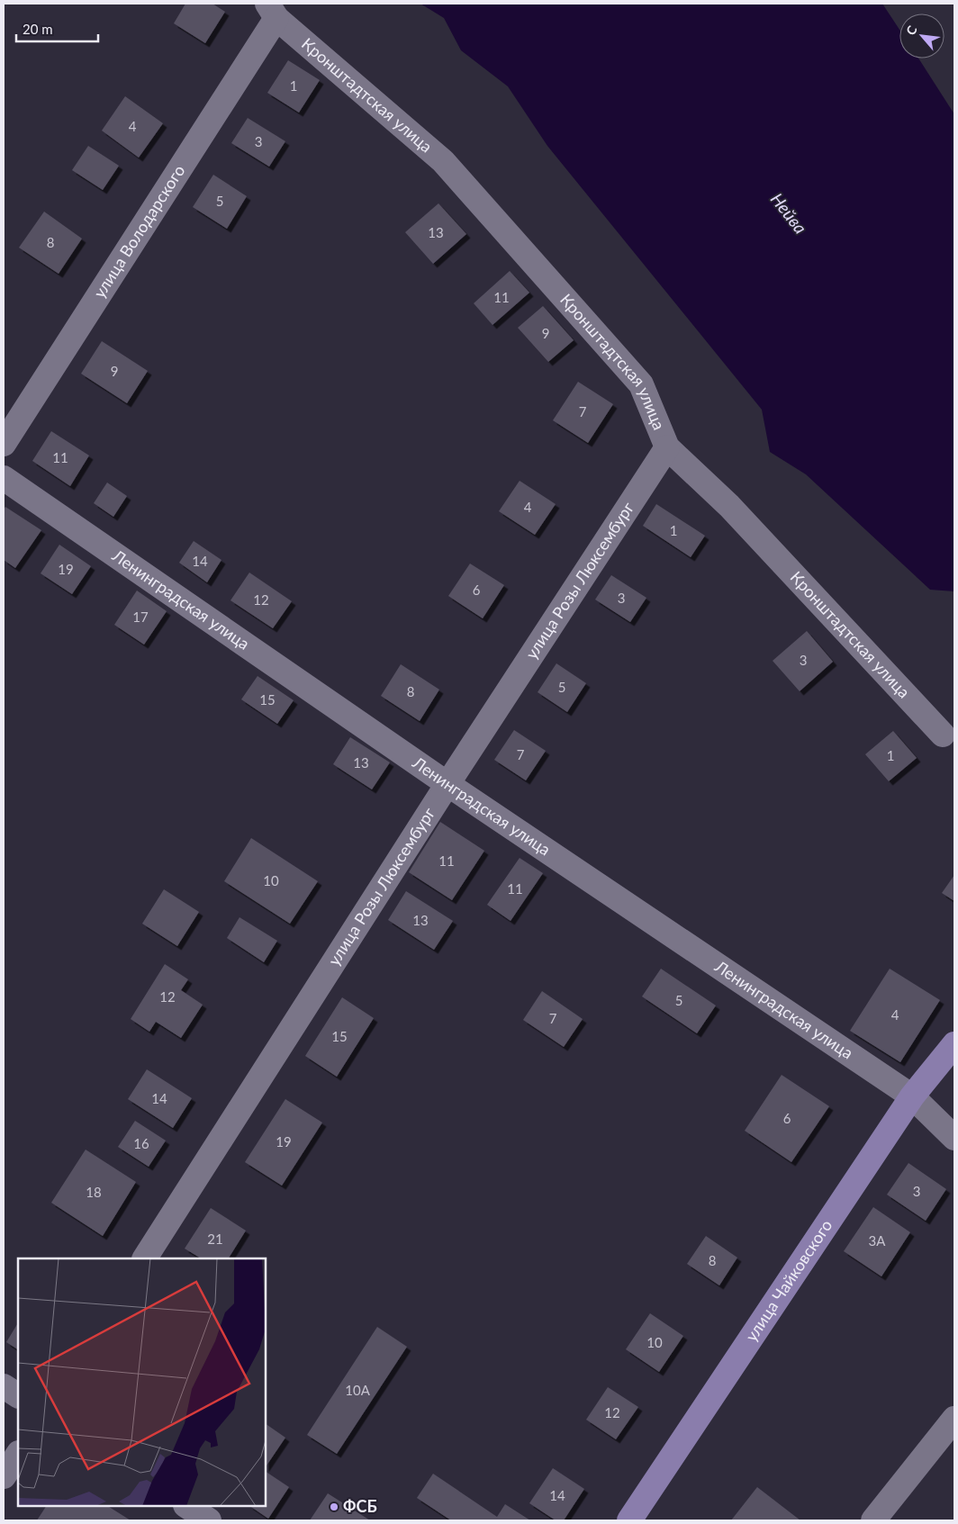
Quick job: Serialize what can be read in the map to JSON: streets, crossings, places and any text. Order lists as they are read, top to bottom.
{
  "streets": {
    "main road": ["улица Чайковского"],
    "street": [
      "Кронштадтская улица",
      "улица Володарского",
      "улица Розы Люксембург",
      "Ленинградская улица"
    ]
  },
  "crossings": [
    ["Кронштадтская улица", "улица Володарского"],
    ["Кронштадтская улица", "улица Розы Люксембург"],
    ["улица Розы Люксембург", "Ленинградская улица"],
    ["Ленинградская улица", "улица Чайковского"]
  ],
  "water": ["Нейва"],
  "places": ["ФСБ"],
  "house_numbers": [
    "1",
    "4",
    "3",
    "5",
    "13",
    "8",
    "11",
    "9",
    "9",
    "7",
    "11",
    "4",
    "1",
    "14",
    "19",
    "6",
    "3",
    "12",
    "17",
    "3",
    "5",
    "8",
    "15",
    "7",
    "1",
    "13",
    "11",
    "10",
    "11",
    "13",
    "12",
    "5",
    "4",
    "7",
    "15",
    "14",
    "6",
    "19",
    "16",
    "3",
    "18",
    "21",
    "3А",
    "8",
    "10",
    "10А",
    "12",
    "14"
  ],
  "scale_bar": "20 m",
  "north": "top left"
}
